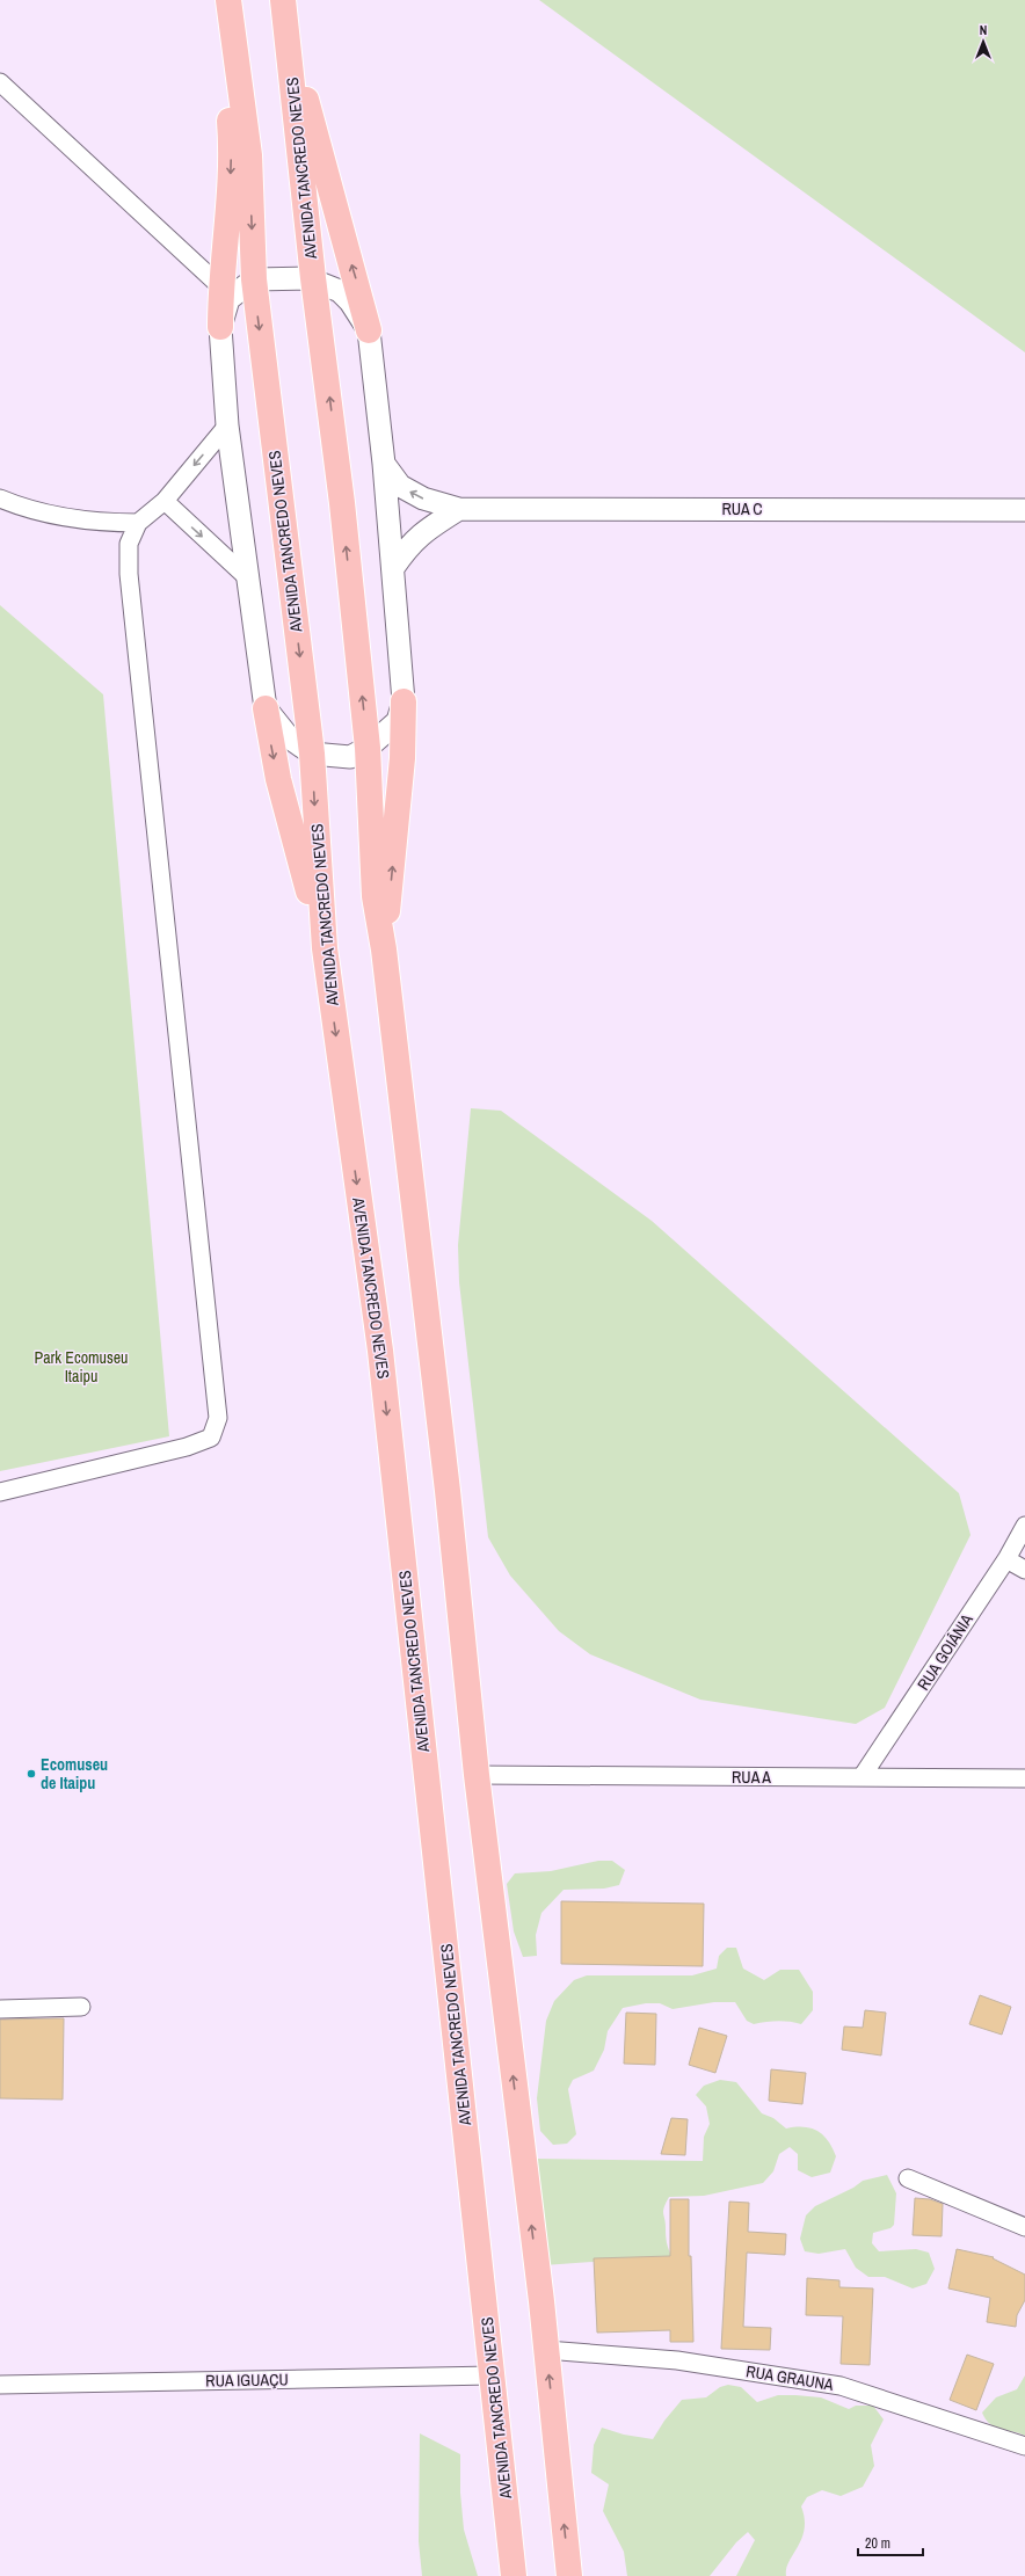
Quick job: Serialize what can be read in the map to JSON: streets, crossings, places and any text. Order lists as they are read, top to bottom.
{
  "streets": {
    "main road": ["AVENIDA TANCREDO NEVES"],
    "street": [
      "RUA C",
      "RUA GOIÂNIA",
      "RUA A",
      "RUA GRAUNA",
      "RUA IGUAÇU"
    ]
  },
  "crossings": [
    ["AVENIDA TANCREDO NEVES", "RUA A"],
    ["AVENIDA TANCREDO NEVES", "RUA GRAUNA"],
    ["AVENIDA TANCREDO NEVES", "RUA IGUAÇU"],
    ["RUA GOIÂNIA", "RUA A"]
  ],
  "parks": ["Park Ecomuseu Itaipu"],
  "places": ["Ecomuseu de Itaipu"],
  "scale_bar": "20 m",
  "north": "top"
}
